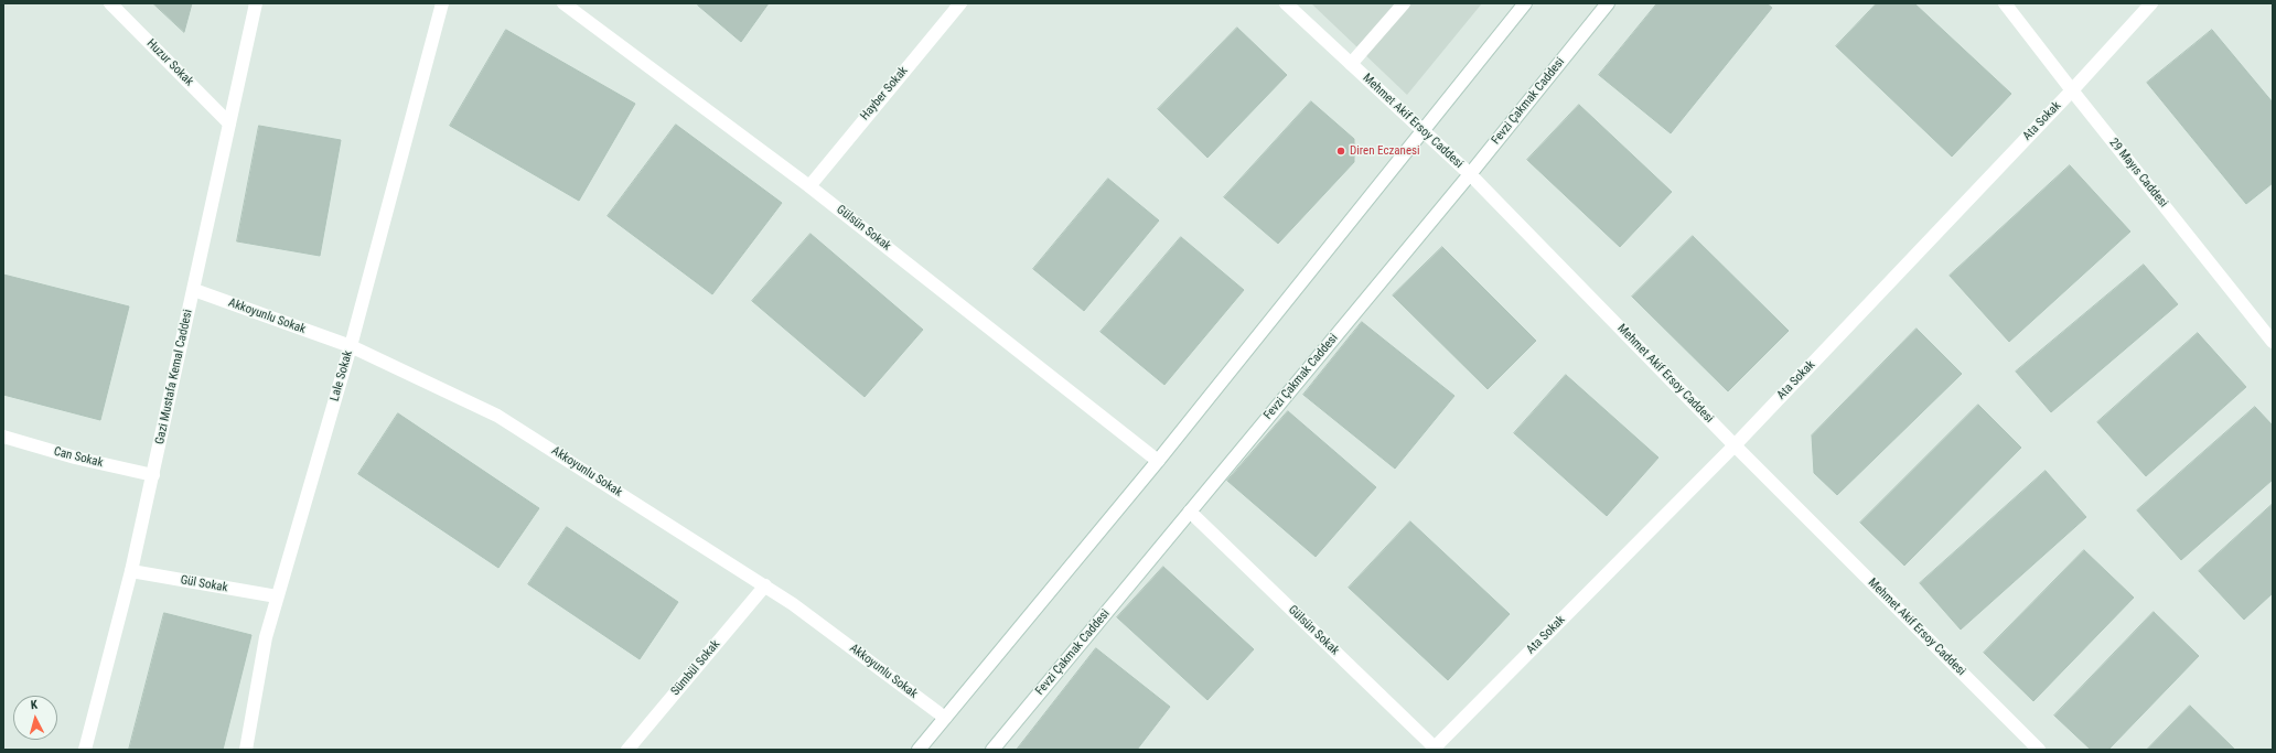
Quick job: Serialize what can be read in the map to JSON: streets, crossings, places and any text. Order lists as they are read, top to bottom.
{
  "streets": {
    "street": [
      "Huzur Sokak",
      "Hayber Sokak",
      "Fevzi Çakmak Caddesi",
      "Mehmet Akif Ersoy Caddesi",
      "Ata Sokak",
      "29 Mayıs Caddesi",
      "Gülsün Sokak",
      "Akkoyunlu Sokak",
      "Lale Sokak",
      "Gazi Mustafa Kemal Caddesi",
      "Can Sokak",
      "Gül Sokak",
      "Sümbül Sokak"
    ]
  },
  "crossings": [
    ["Huzur Sokak", "Gazi Mustafa Kemal Caddesi"],
    ["Hayber Sokak", "Gülsün Sokak"],
    ["Fevzi Çakmak Caddesi", "Mehmet Akif Ersoy Caddesi"],
    ["Fevzi Çakmak Caddesi", "Gülsün Sokak"],
    ["Mehmet Akif Ersoy Caddesi", "Ata Sokak"],
    ["Ata Sokak", "29 Mayıs Caddesi"],
    ["Ata Sokak", "Gülsün Sokak"],
    ["Akkoyunlu Sokak", "Lale Sokak"],
    ["Akkoyunlu Sokak", "Gazi Mustafa Kemal Caddesi"],
    ["Akkoyunlu Sokak", "Sümbül Sokak"],
    ["Lale Sokak", "Gül Sokak"],
    ["Gazi Mustafa Kemal Caddesi", "Can Sokak"],
    ["Gazi Mustafa Kemal Caddesi", "Gül Sokak"]
  ],
  "places": ["Diren Eczanesi"],
  "north": "top"
}
